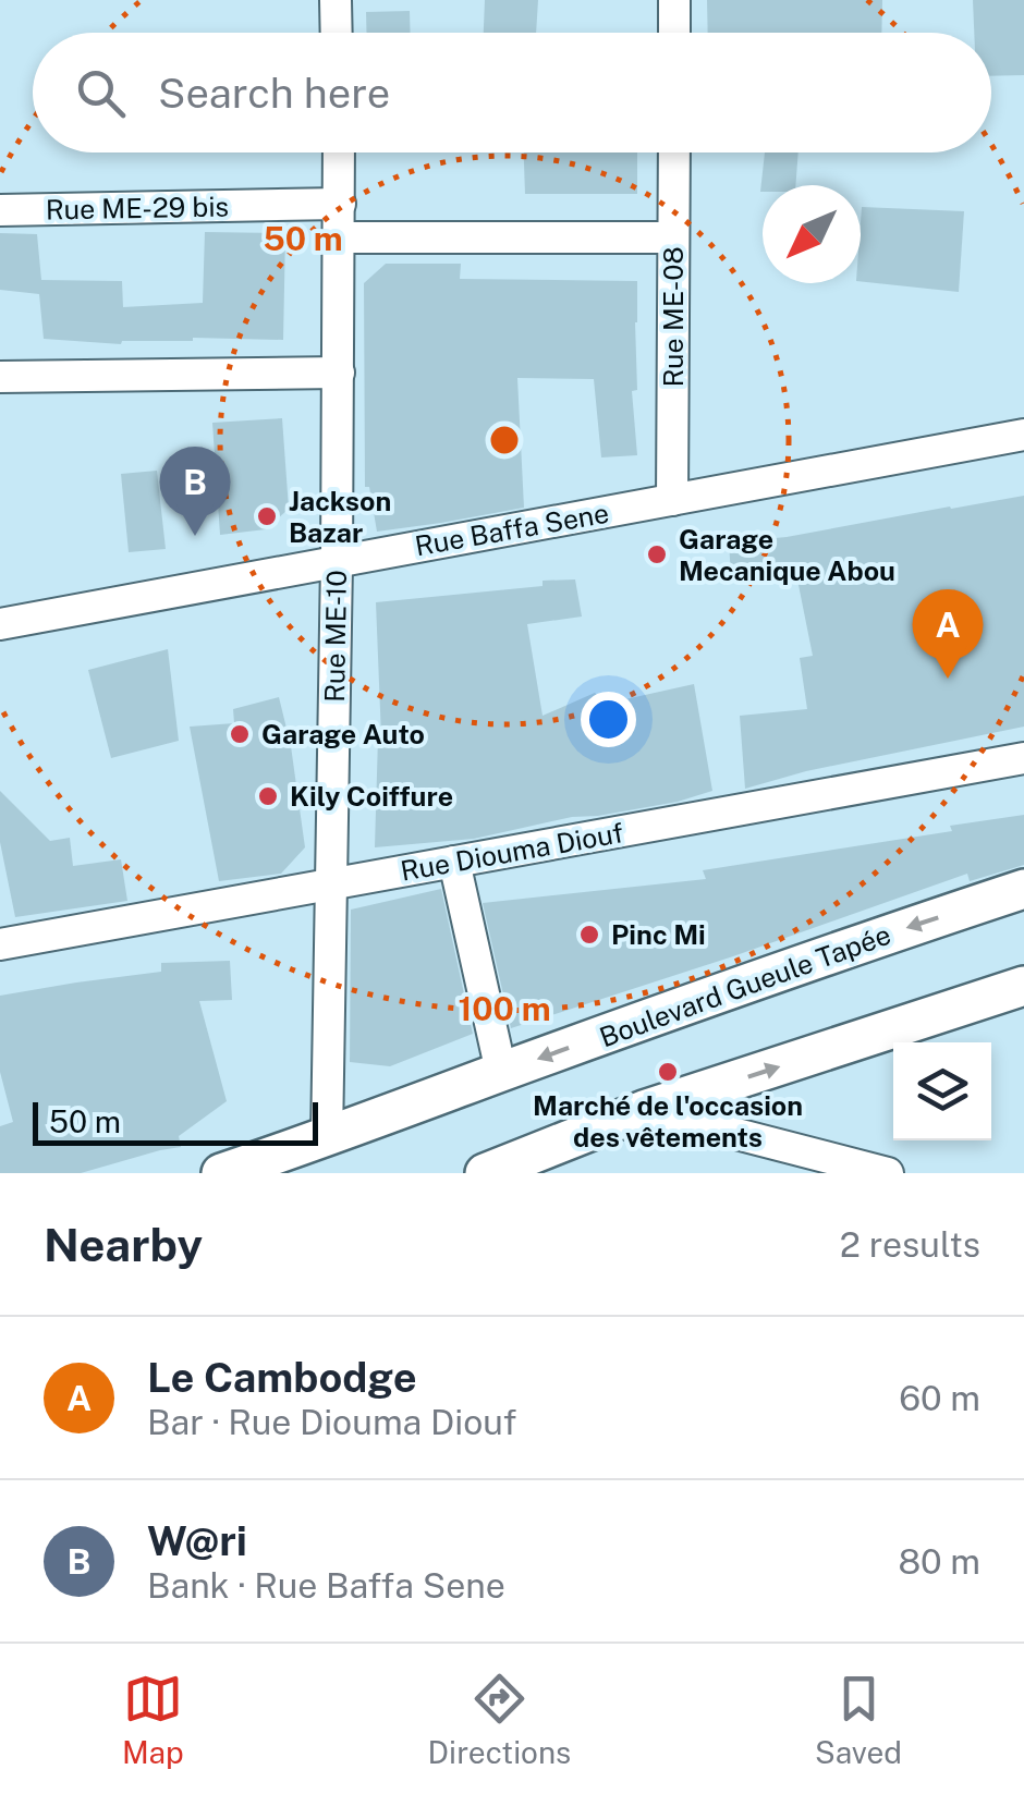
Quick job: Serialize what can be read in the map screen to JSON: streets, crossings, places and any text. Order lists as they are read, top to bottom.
{
  "streets": {
    "street": [
      "Rue ME-29 bis",
      "Rue ME-08",
      "Rue Baffa Sene",
      "Rue ME-10",
      "Rue Diouma Diouf",
      "Boulevard Gueule Tapée"
    ]
  },
  "crossings": [
    ["Rue ME-29 bis", "Rue ME-10"],
    ["Rue ME-08", "Rue Baffa Sene"],
    ["Rue Baffa Sene", "Rue ME-10"],
    ["Rue ME-10", "Rue Diouma Diouf"],
    ["Rue ME-10", "Boulevard Gueule Tapée"]
  ],
  "places": [
    "Jackson Bazar",
    "Garage Mecanique Abou",
    "Garage Auto",
    "Kily Coiffure",
    "Pinc Mi",
    "Marché de l'occasion des vêtements"
  ],
  "scale_bar": "50 m",
  "north": "bottom left",
  "page": {
    "search": "Search here",
    "pins": ["B", "A"],
    "scale": "50 m",
    "heading": ["Nearby", "2 results"],
    "list": [
      {
        "mark": "A",
        "name": "Le Cambodge",
        "note": "Bar · Rue Diouma Diouf",
        "value": "60 m"
      },
      {
        "mark": "B",
        "name": "W@ri",
        "note": "Bank · Rue Baffa Sene",
        "value": "80 m"
      }
    ],
    "nav": ["Map", "Directions", "Saved"]
  },
  "rings": ["50 m", "100 m"]
}
